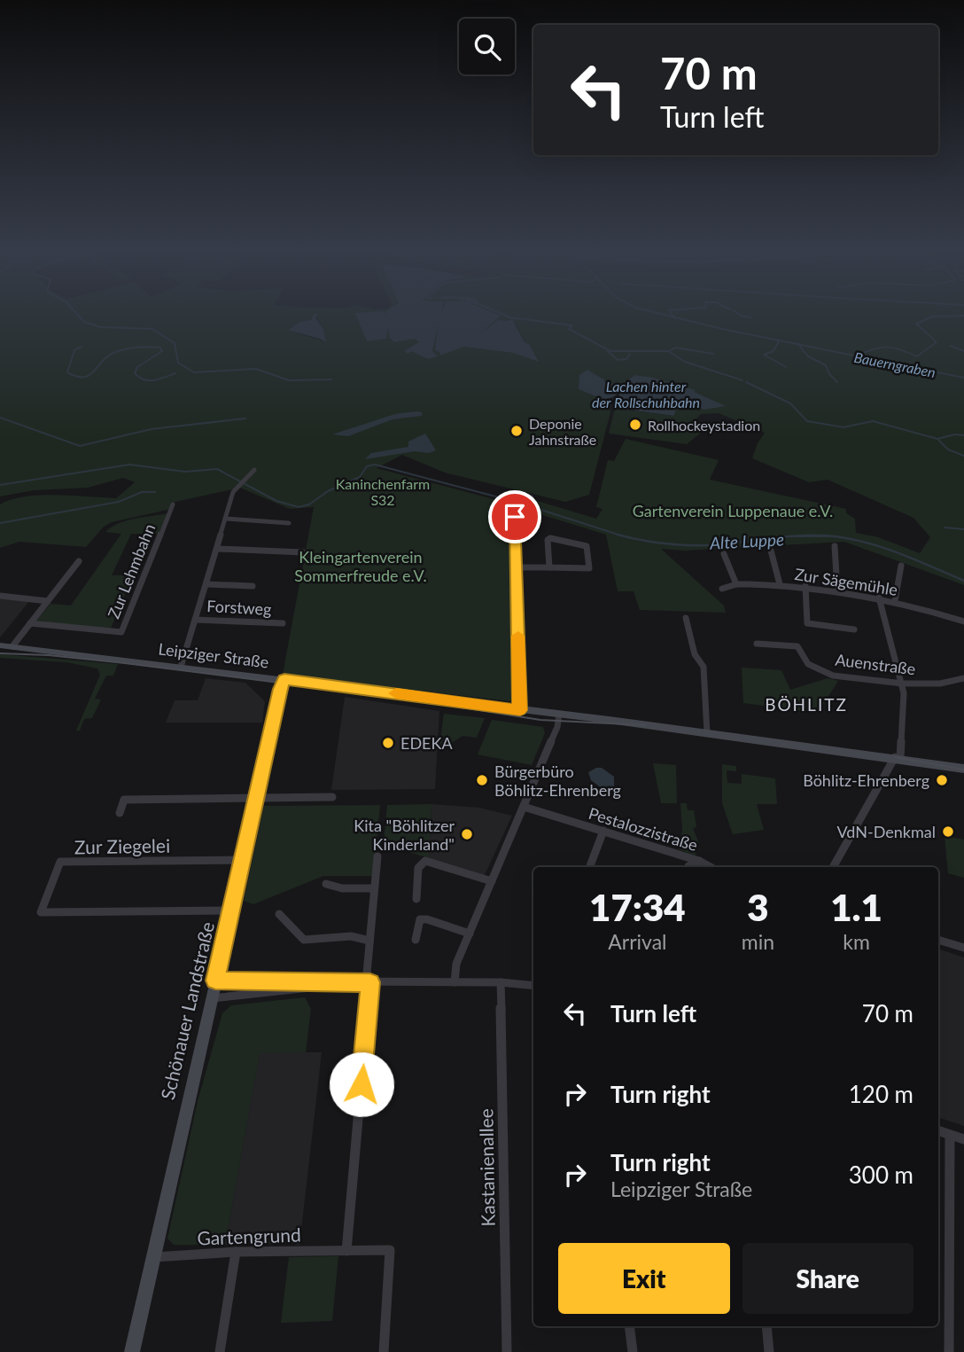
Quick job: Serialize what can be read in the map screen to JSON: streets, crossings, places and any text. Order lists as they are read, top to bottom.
{
  "streets": {
    "street": [
      "Zur Lehmbahn",
      "Zur Sägemühle",
      "Forstweg",
      "Leipziger Straße",
      "Auenstraße",
      "Pestalozzistraße",
      "Zur Ziegelei",
      "Schönauer Landstraße",
      "Kastanienallee",
      "Gartengrund"
    ]
  },
  "crossings": [
    ["Forstweg", "Leipziger Straße"],
    ["Leipziger Straße", "Schönauer Landstraße"],
    ["Zur Ziegelei", "Schönauer Landstraße"],
    ["Schönauer Landstraße", "Gartengrund"]
  ],
  "districts": ["BÖHLITZ"],
  "water": ["Bauerngraben", "Lachen hinter der Rollschuhbahn", "Alte Luppe"],
  "parks": ["Kaninchenfarm S32", "Gartenverein Luppenaue e.V.", "Kleingartenverein Sommerfreude e.V."],
  "places": [
    "Rollhockeystadion",
    "Deponie Jahnstraße",
    "EDEKA",
    "Bürgerbüro Böhlitz-Ehrenberg",
    "Böhlitz-Ehrenberg",
    "VdN-Denkmal",
    "Kita \"Böhlitzer Kinderland\""
  ],
  "page": {
    "turn": ["70 m", "Turn left"],
    "eta": [
      "17:34",
      "Arrival",
      "3",
      "min",
      "1.1",
      "km"
    ],
    "list": [
      {
        "name": "Turn left",
        "value": "70 m"
      },
      {
        "name": "Turn right",
        "value": "120 m"
      },
      {
        "name": "Turn right",
        "note": "Leipziger Straße",
        "value": "300 m"
      }
    ],
    "buttons": ["Exit", "Share"]
  }
}
